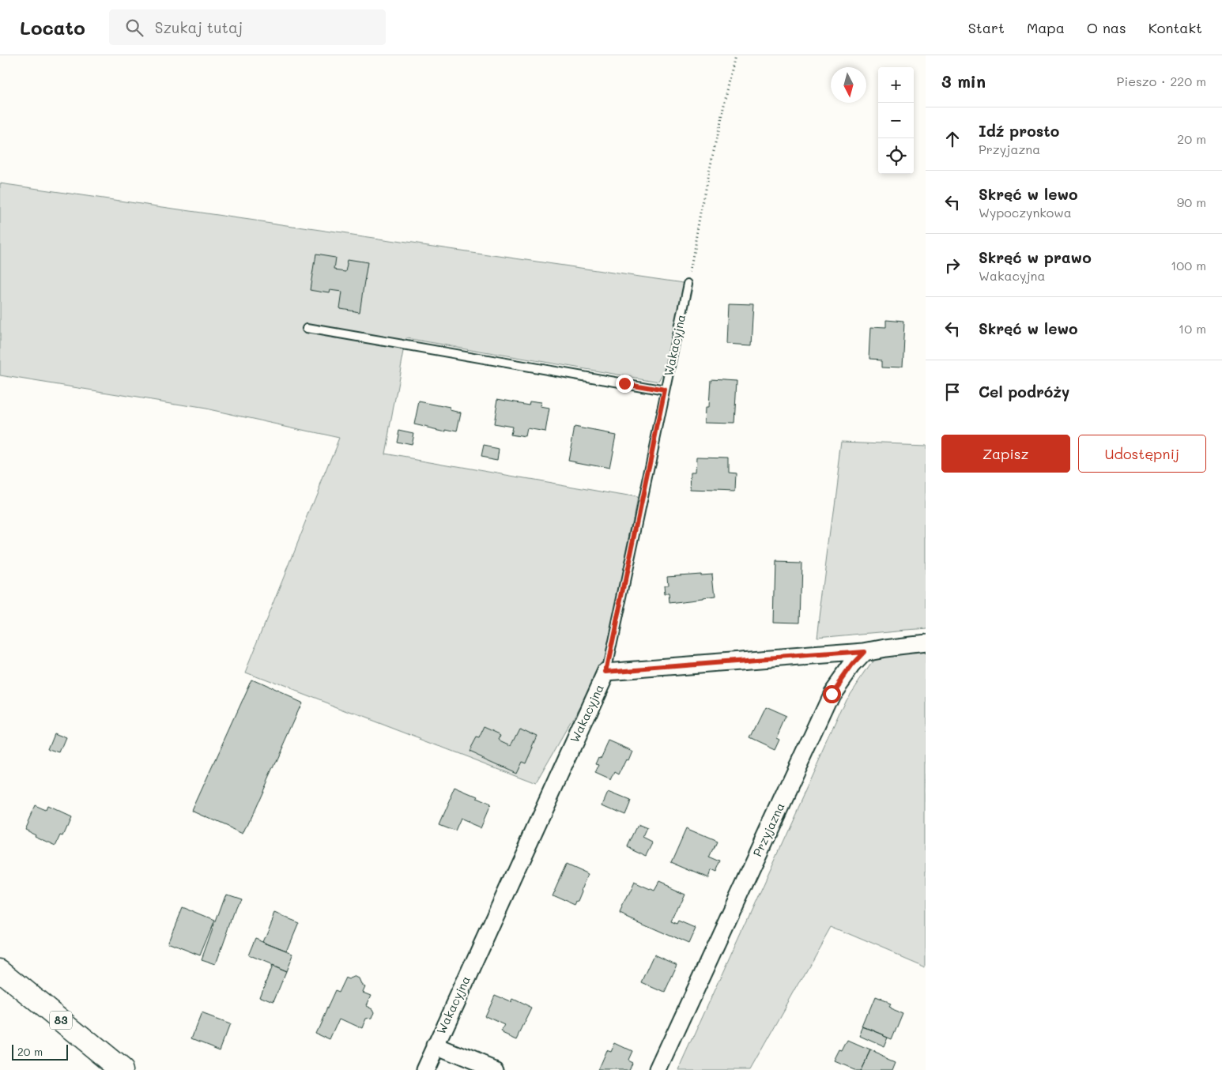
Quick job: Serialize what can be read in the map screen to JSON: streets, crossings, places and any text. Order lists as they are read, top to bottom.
{
  "streets": {
    "main road": ["83"],
    "street": ["Wakacyjna", "Przyjazna"]
  },
  "scale_bar": "20 m",
  "north": "bottom",
  "page": {
    "header": "Locato",
    "search": "Szukaj tutaj",
    "nav": [
      "Start",
      "Mapa",
      "O nas",
      "Kontakt"
    ],
    "heading": ["3 min", "Pieszo · 220 m"],
    "map_buttons": ["+", "−"],
    "list": [
      ["Idź prosto", "Przyjazna", "20 m"],
      ["Skręć w lewo", "Wypoczynkowa", "90 m"],
      ["Skręć w prawo", "Wakacyjna", "100 m"],
      ["Skręć w lewo", "10 m"],
      "Cel podróży"
    ],
    "buttons": ["Zapisz", "Udostępnij"],
    "scale": "20 m"
  }
}
